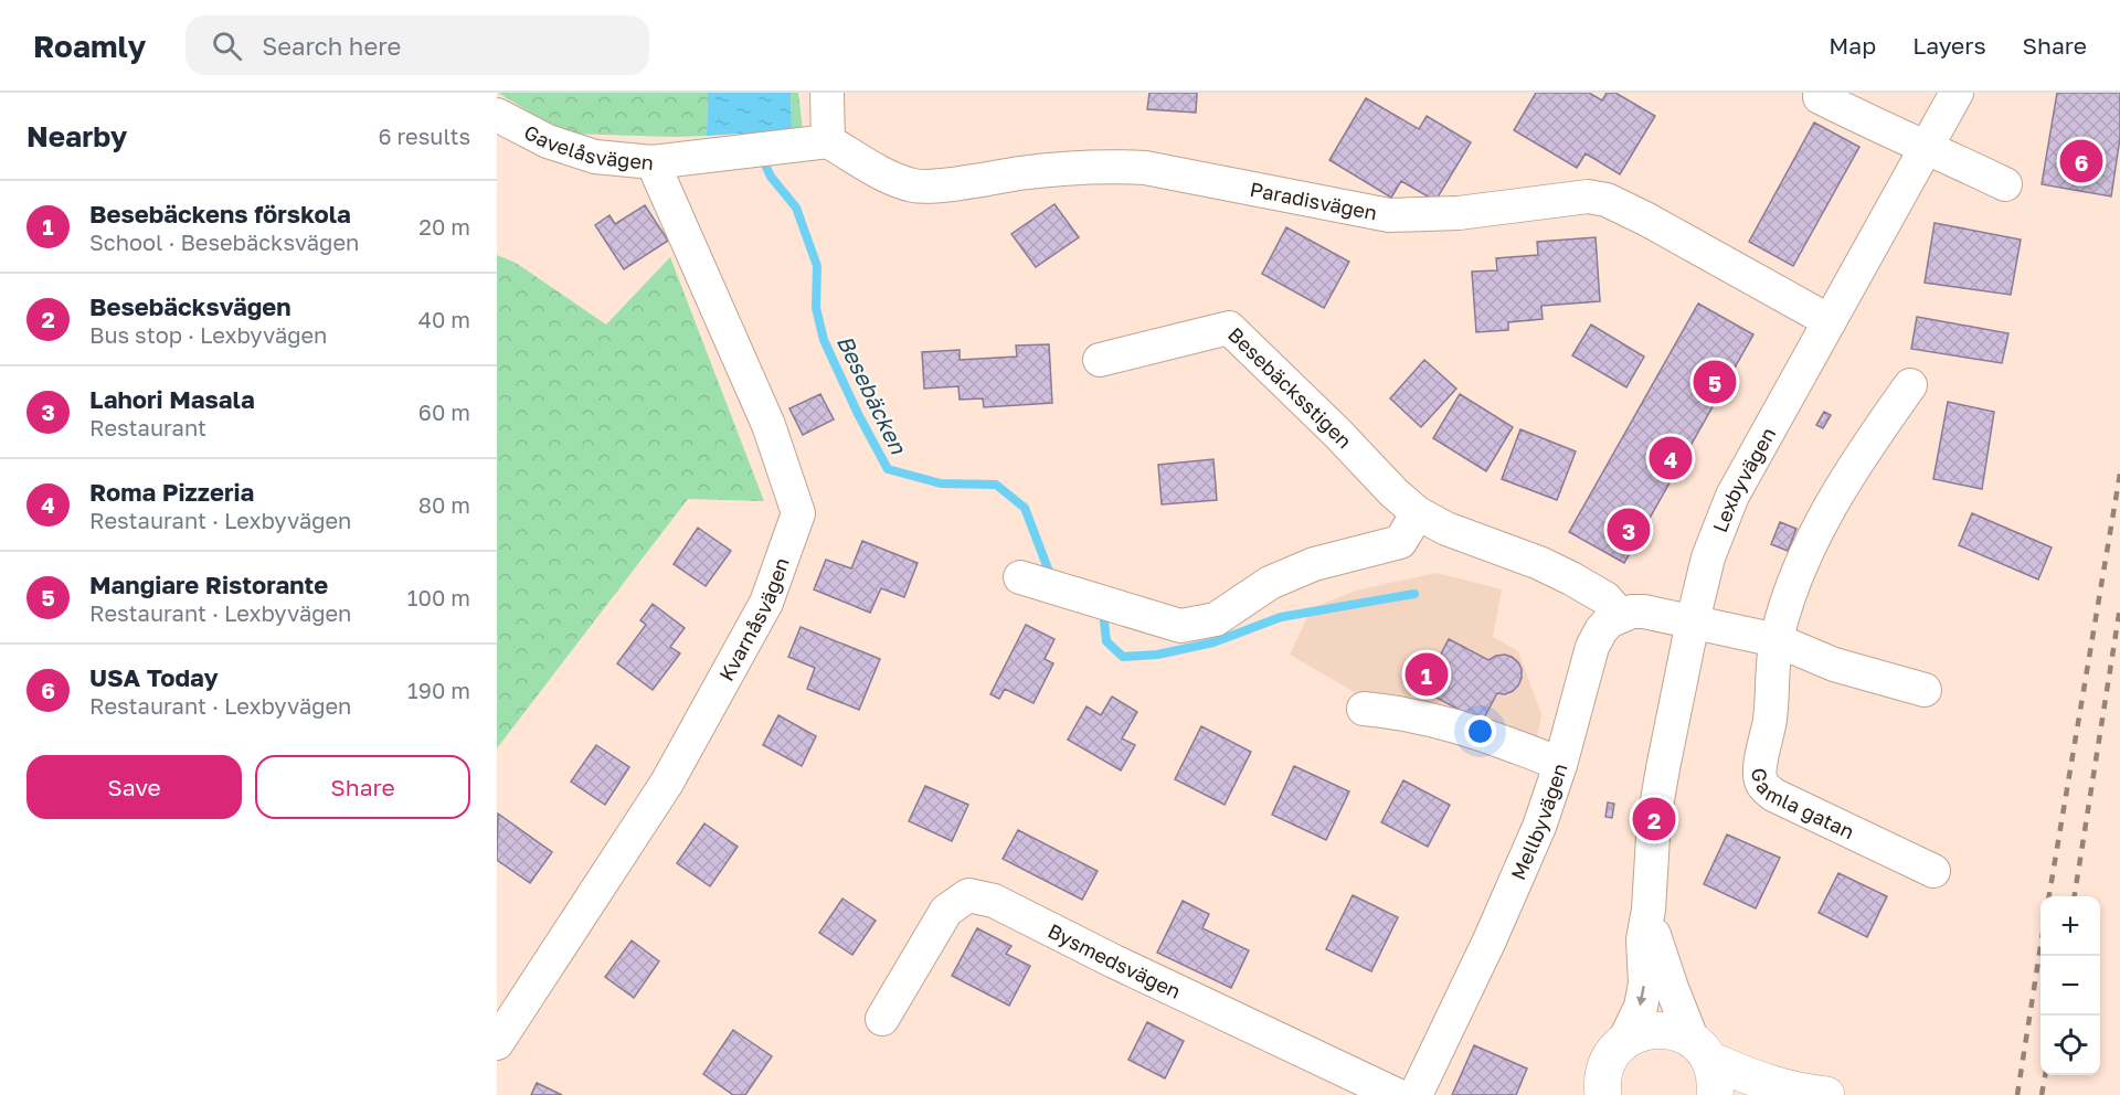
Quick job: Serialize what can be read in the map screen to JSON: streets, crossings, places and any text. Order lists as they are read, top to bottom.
{
  "streets": {
    "street": [
      "Gavelåsvägen",
      "Paradisvägen",
      "Besebäcksstigen",
      "Lexbyvägen",
      "Kvarnåsvägen",
      "Gamla gatan",
      "Mellbyvägen",
      "Bysmedsvägen"
    ]
  },
  "crossings": [
    ["Gavelåsvägen", "Paradisvägen"],
    ["Gavelåsvägen", "Kvarnåsvägen"],
    ["Paradisvägen", "Lexbyvägen"]
  ],
  "water": ["Besebäcken"],
  "page": {
    "header": "Roamly",
    "search": "Search here",
    "nav": ["Map", "Layers", "Share"],
    "heading": ["Nearby", "6 results"],
    "pins": [
      "6",
      "5",
      "4",
      "3",
      "1",
      "2"
    ],
    "list": [
      {
        "mark": "1",
        "name": "Besebäckens förskola",
        "note": "School · Besebäcksvägen",
        "value": "20 m"
      },
      {
        "mark": "2",
        "name": "Besebäcksvägen",
        "note": "Bus stop · Lexbyvägen",
        "value": "40 m"
      },
      {
        "mark": "3",
        "name": "Lahori Masala",
        "note": "Restaurant",
        "value": "60 m"
      },
      {
        "mark": "4",
        "name": "Roma Pizzeria",
        "note": "Restaurant · Lexbyvägen",
        "value": "80 m"
      },
      {
        "mark": "5",
        "name": "Mangiare Ristorante",
        "note": "Restaurant · Lexbyvägen",
        "value": "100 m"
      },
      {
        "mark": "6",
        "name": "USA Today",
        "note": "Restaurant · Lexbyvägen",
        "value": "190 m"
      }
    ],
    "buttons": ["Save", "Share"],
    "map_buttons": ["+", "−"]
  }
}
